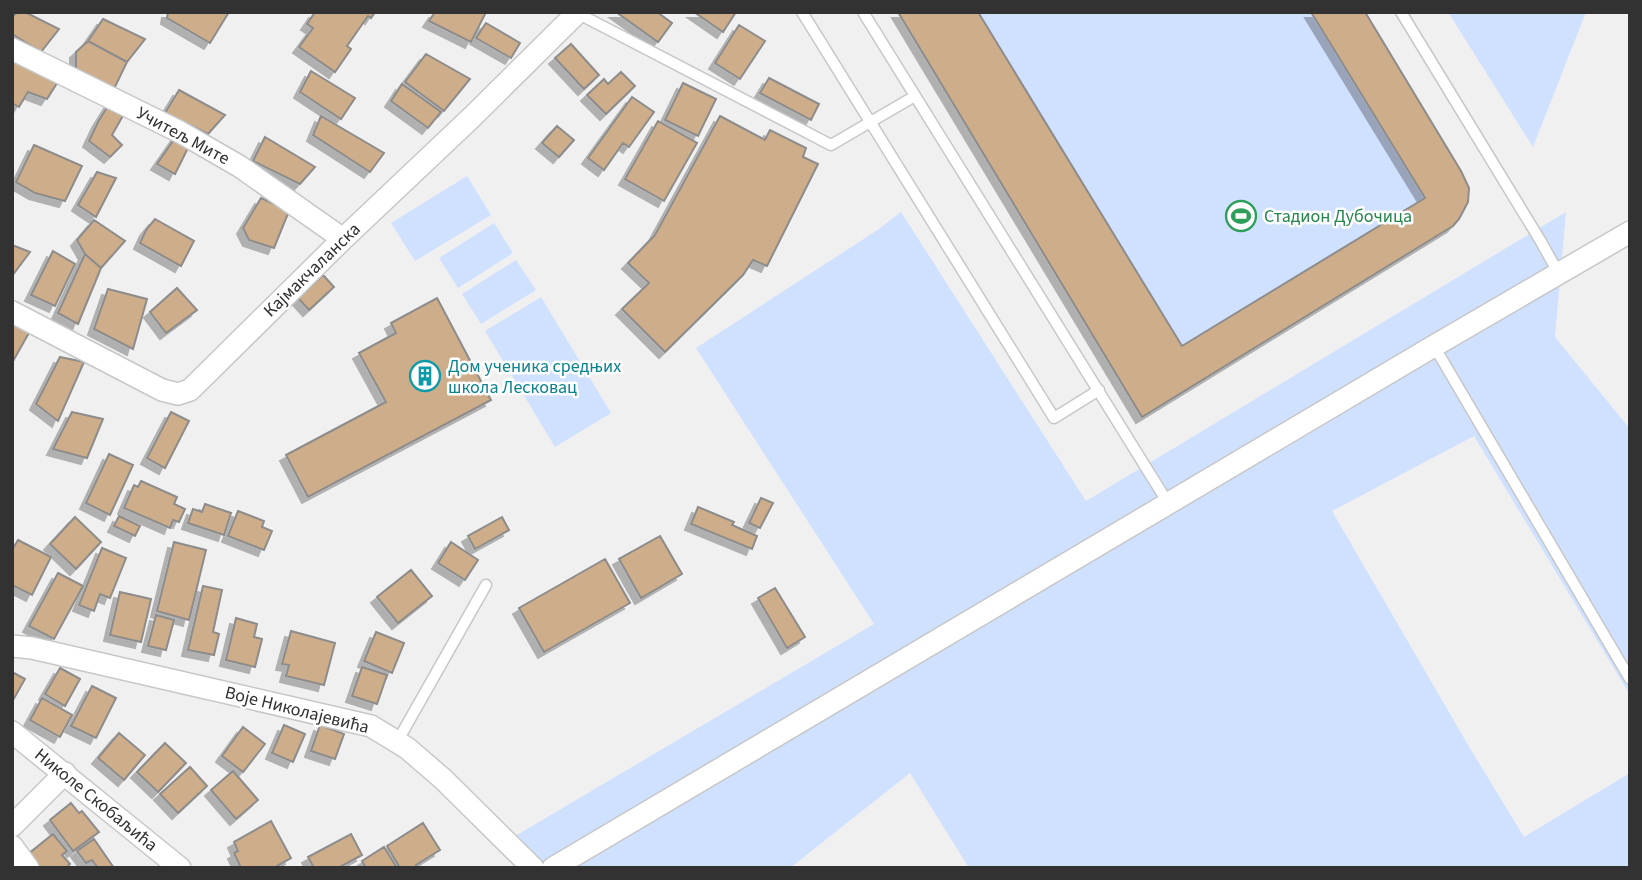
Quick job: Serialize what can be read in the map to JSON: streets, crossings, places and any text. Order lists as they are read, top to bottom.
{
  "streets": {
    "street": [
      "Учитељ Мите",
      "Кајмакчаланска",
      "Воје Николајевића",
      "Николе Скобаљића"
    ]
  },
  "crossings": [
    ["Учитељ Мите", "Кајмакчаланска"]
  ],
  "places": {
    "sports": ["Стадион Дубочица"],
    "building": ["Дом ученика средњих школа Лесковац"]
  }
}
